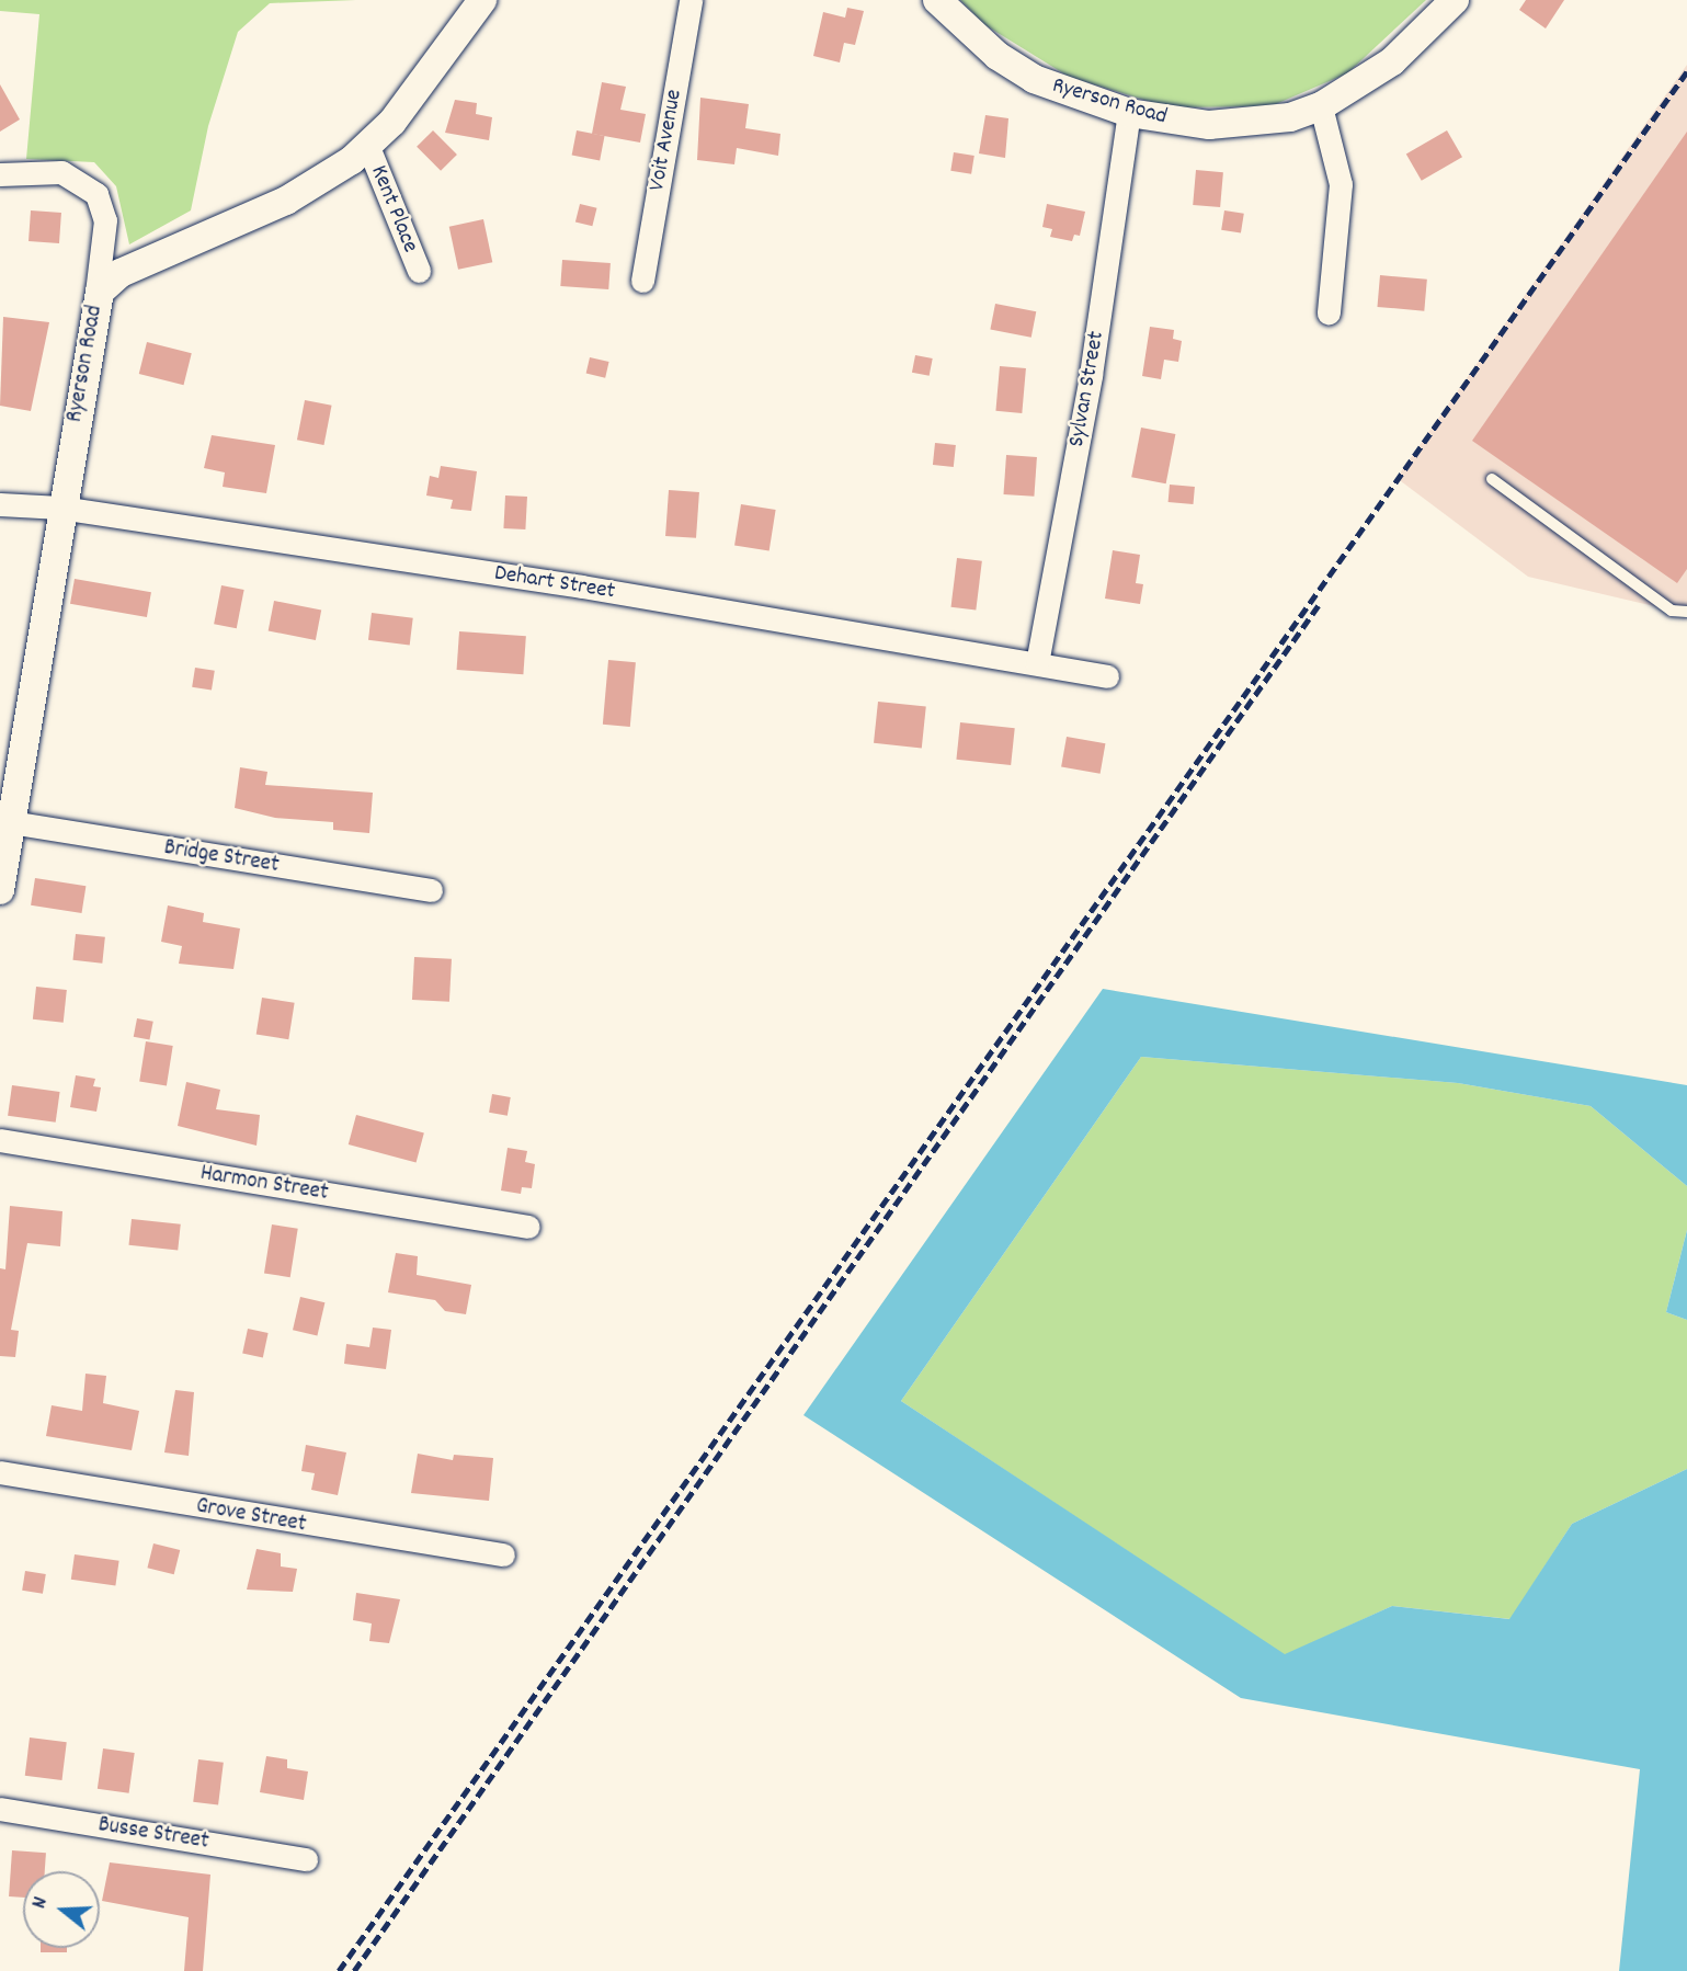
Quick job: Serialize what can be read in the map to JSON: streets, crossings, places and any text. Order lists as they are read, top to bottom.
{
  "streets": {
    "street": [
      "Ryerson Road",
      "Voit Avenue",
      "Kent Place",
      "Sylvan Street",
      "Dehart Street",
      "Bridge Street",
      "Harmon Street",
      "Grove Street",
      "Busse Street"
    ]
  },
  "crossings": [
    ["Ryerson Road", "Kent Place"],
    ["Ryerson Road", "Sylvan Street"],
    ["Ryerson Road", "Dehart Street"],
    ["Ryerson Road", "Bridge Street"],
    ["Sylvan Street", "Dehart Street"]
  ],
  "north": "left"
}
